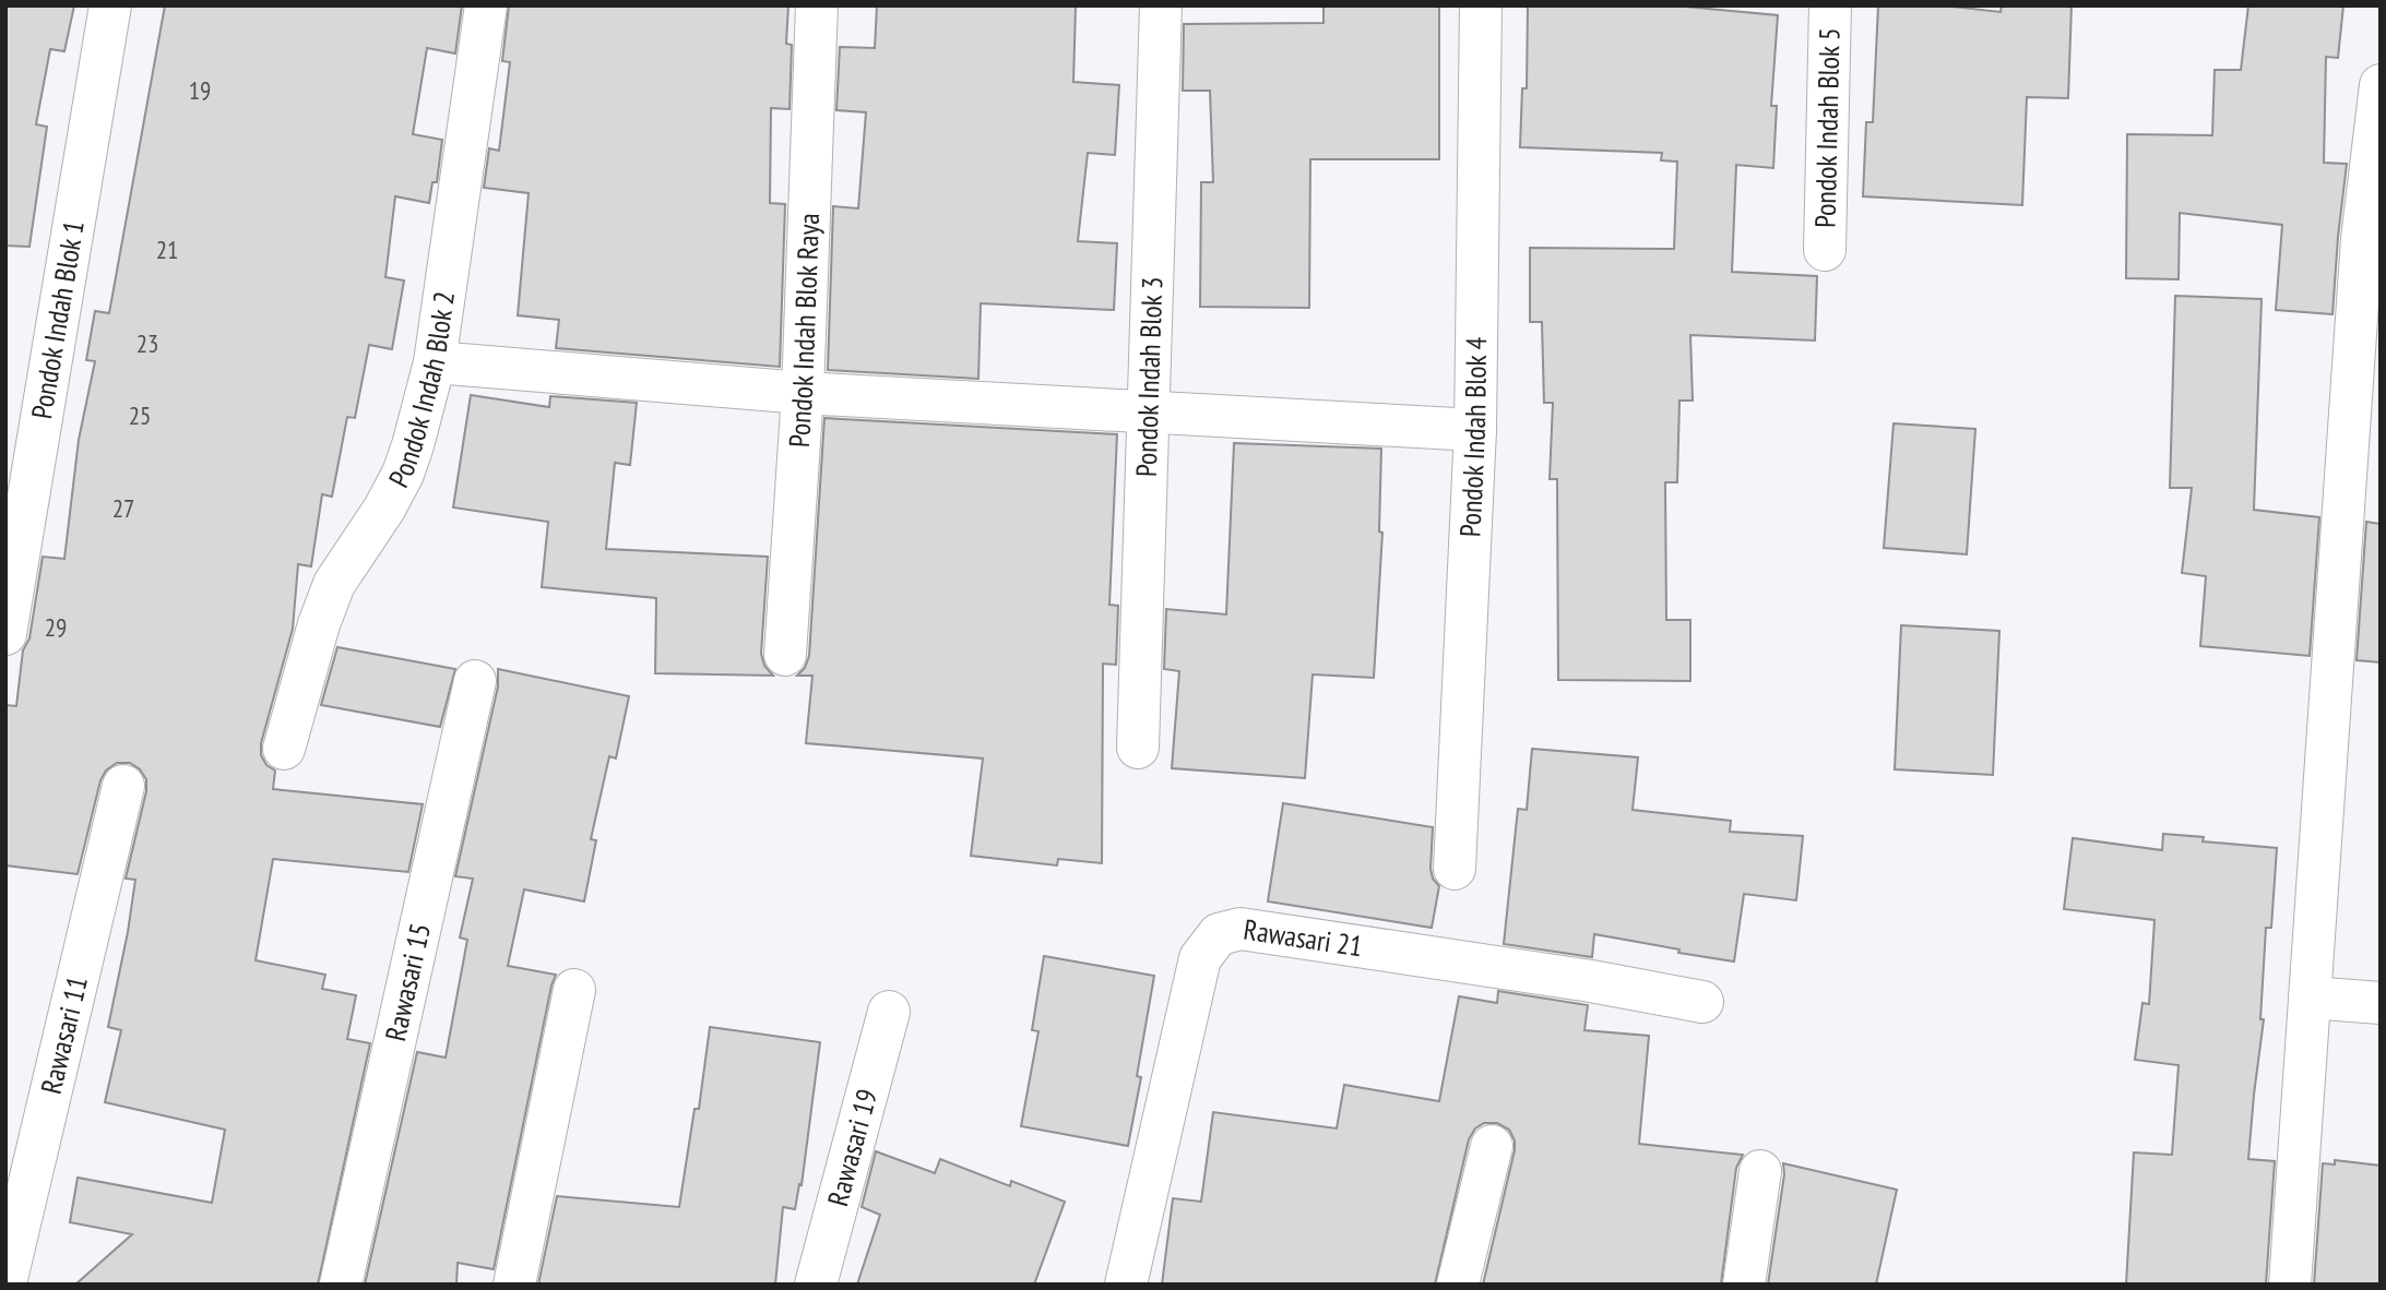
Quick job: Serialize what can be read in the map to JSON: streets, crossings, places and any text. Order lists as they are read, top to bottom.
{
  "streets": {
    "street": [
      "Pondok Indah Blok 5",
      "Pondok Indah Blok 1",
      "Pondok Indah Blok Raya",
      "Pondok Indah Blok 3",
      "Pondok Indah Blok 2",
      "Pondok Indah Blok 4",
      "Rawasari 21",
      "Rawasari 15",
      "Rawasari 11",
      "Rawasari 19"
    ]
  },
  "house_numbers": [
    "19",
    "21",
    "23",
    "25",
    "27",
    "29"
  ]
}
